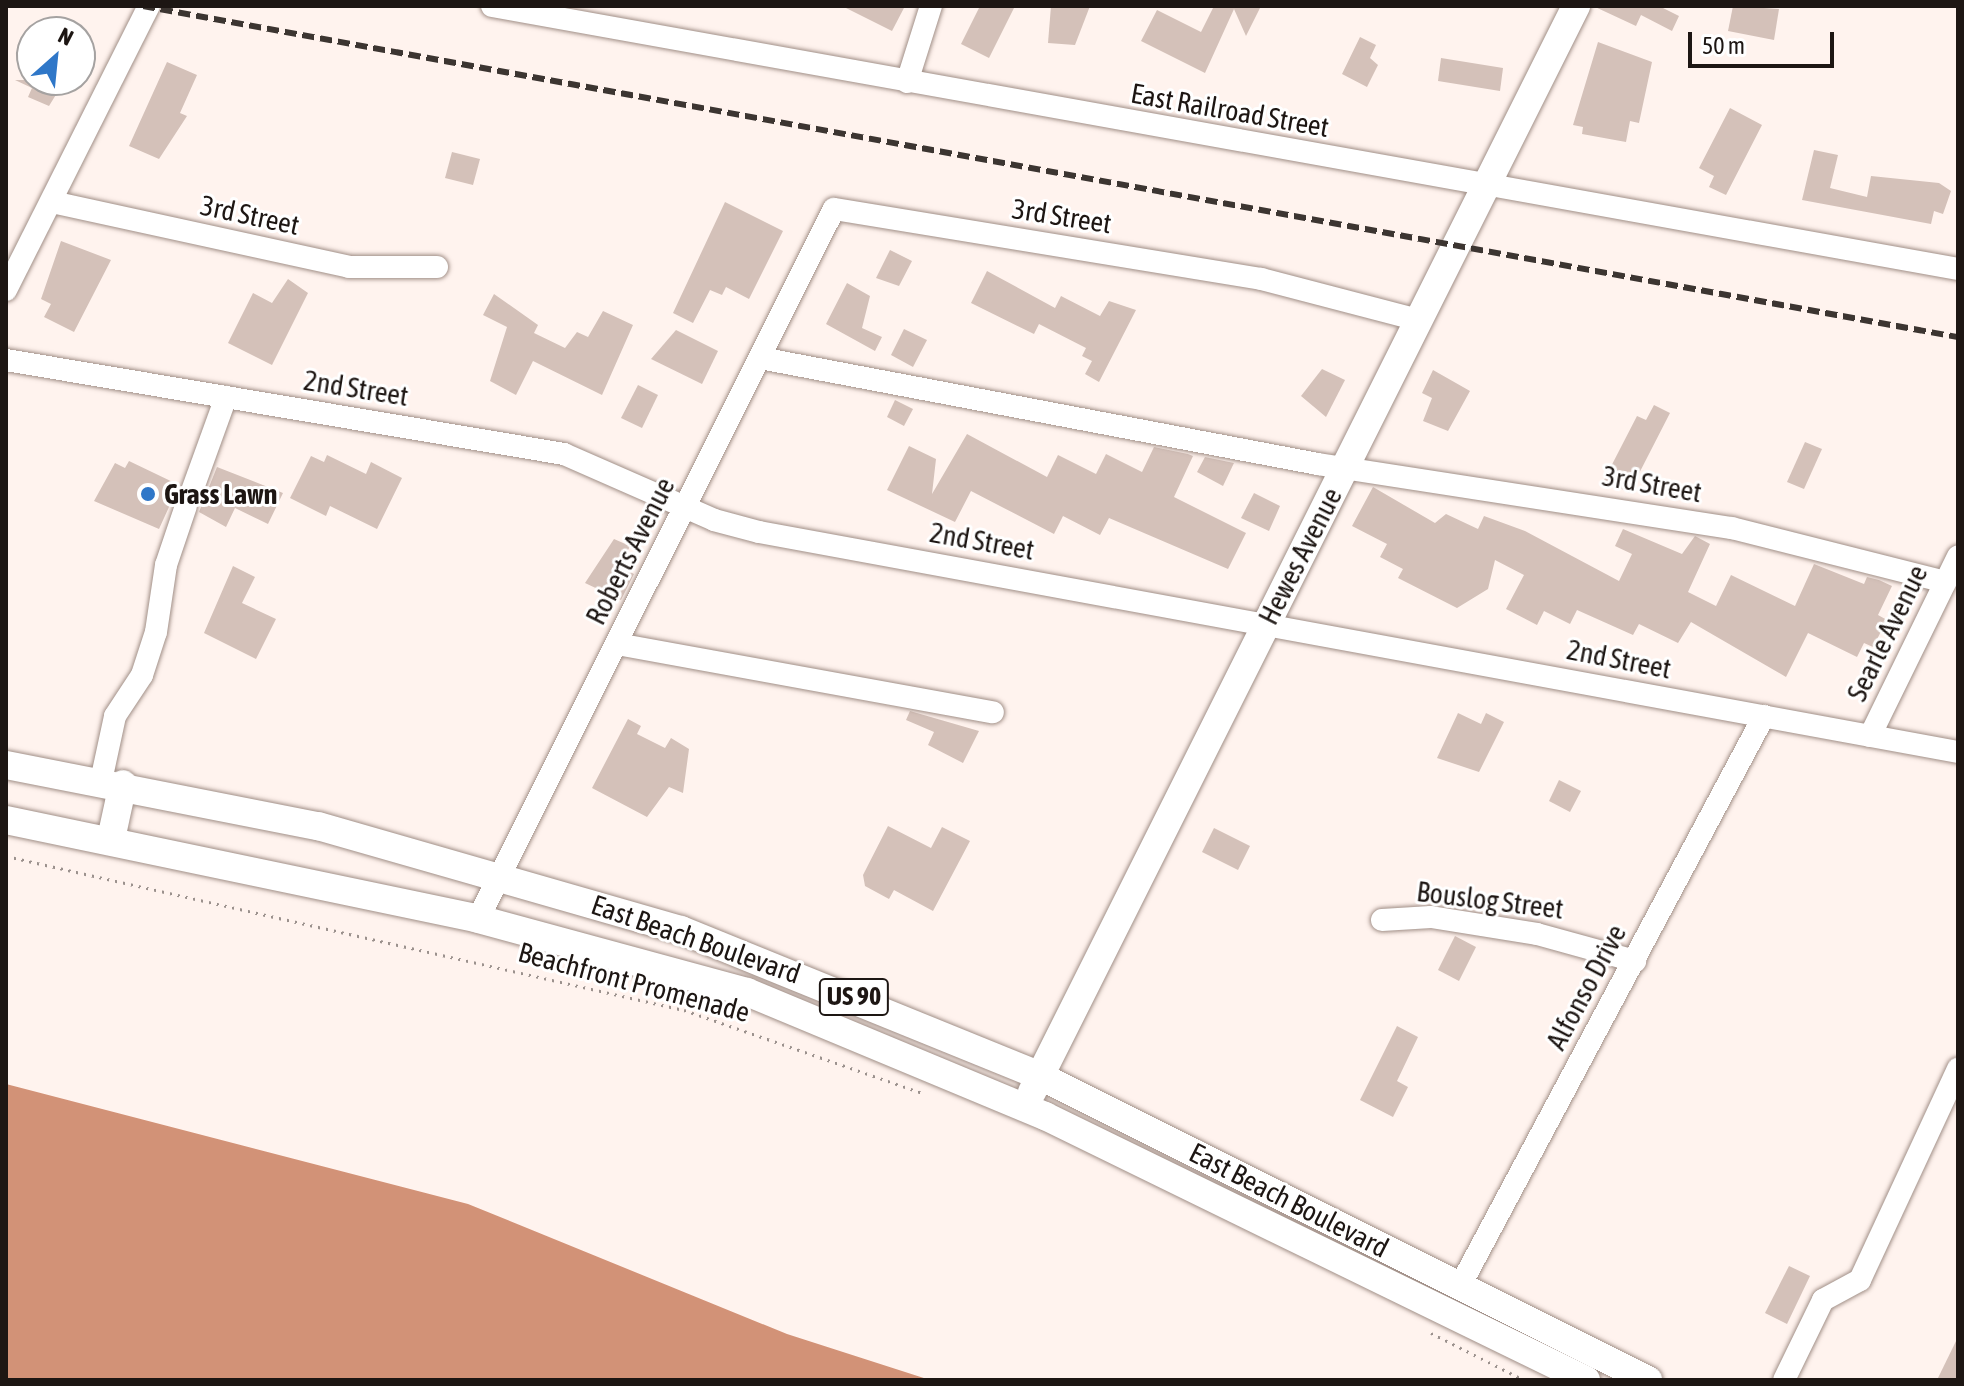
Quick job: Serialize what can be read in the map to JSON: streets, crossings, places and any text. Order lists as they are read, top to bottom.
{
  "streets": {
    "main road": ["Hewes Avenue", "East Beach Boulevard", "US 90"],
    "street": [
      "East Railroad Street",
      "3rd Street",
      "2nd Street",
      "Roberts Avenue",
      "Searle Avenue",
      "Bouslog Street",
      "Alfonso Drive"
    ],
    "path": ["Beachfront Promenade"]
  },
  "crossings": [
    ["East Railroad Street", "Hewes Avenue"],
    ["3rd Street", "Roberts Avenue"],
    ["3rd Street", "Hewes Avenue"],
    ["3rd Street", "Searle Avenue"],
    ["2nd Street", "Roberts Avenue"],
    ["2nd Street", "Hewes Avenue"],
    ["2nd Street", "Searle Avenue"],
    ["2nd Street", "Alfonso Drive"],
    ["Roberts Avenue", "East Beach Boulevard"],
    ["Hewes Avenue", "East Beach Boulevard"],
    ["Bouslog Street", "Alfonso Drive"],
    ["East Beach Boulevard", "Alfonso Drive"]
  ],
  "places": ["Grass Lawn"],
  "scale_bar": "50 m",
  "north": "top right"
}
